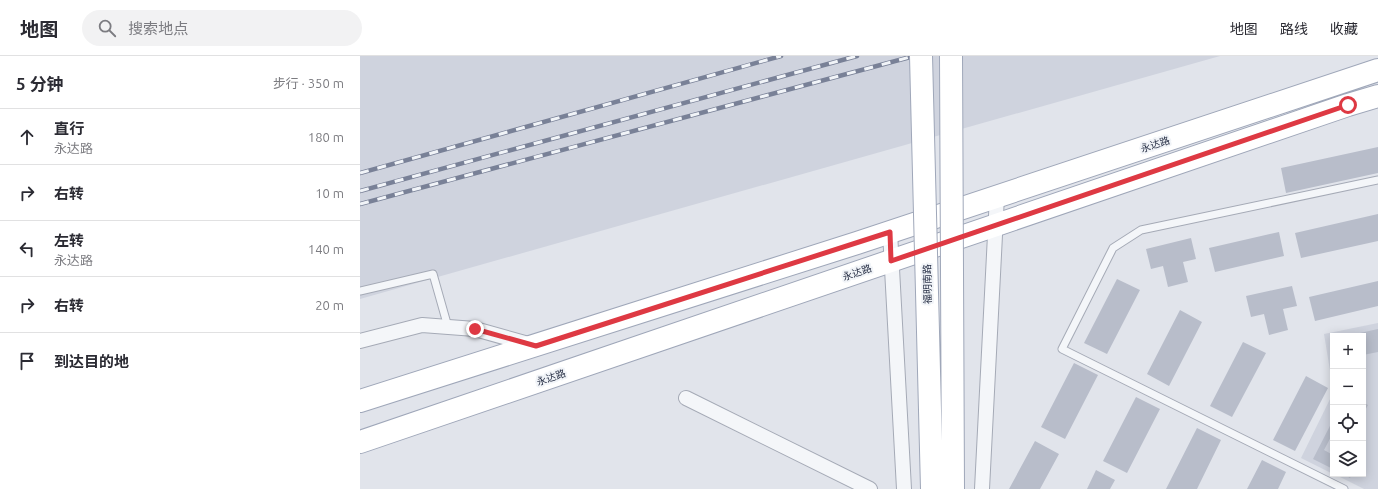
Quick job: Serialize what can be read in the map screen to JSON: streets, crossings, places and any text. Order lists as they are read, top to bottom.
{
  "streets": {
    "main road": ["永达路", "福明南路"]
  },
  "page": {
    "header": "地图",
    "search": "搜索地点",
    "nav": ["地图", "路线", "收藏"],
    "heading": ["5 分钟", "步行 · 350 m"],
    "list": [
      ["直行", "永达路", "180 m"],
      ["右转", "10 m"],
      ["左转", "永达路", "140 m"],
      ["右转", "20 m"],
      "到达目的地"
    ],
    "map_buttons": ["+", "−"]
  }
}
